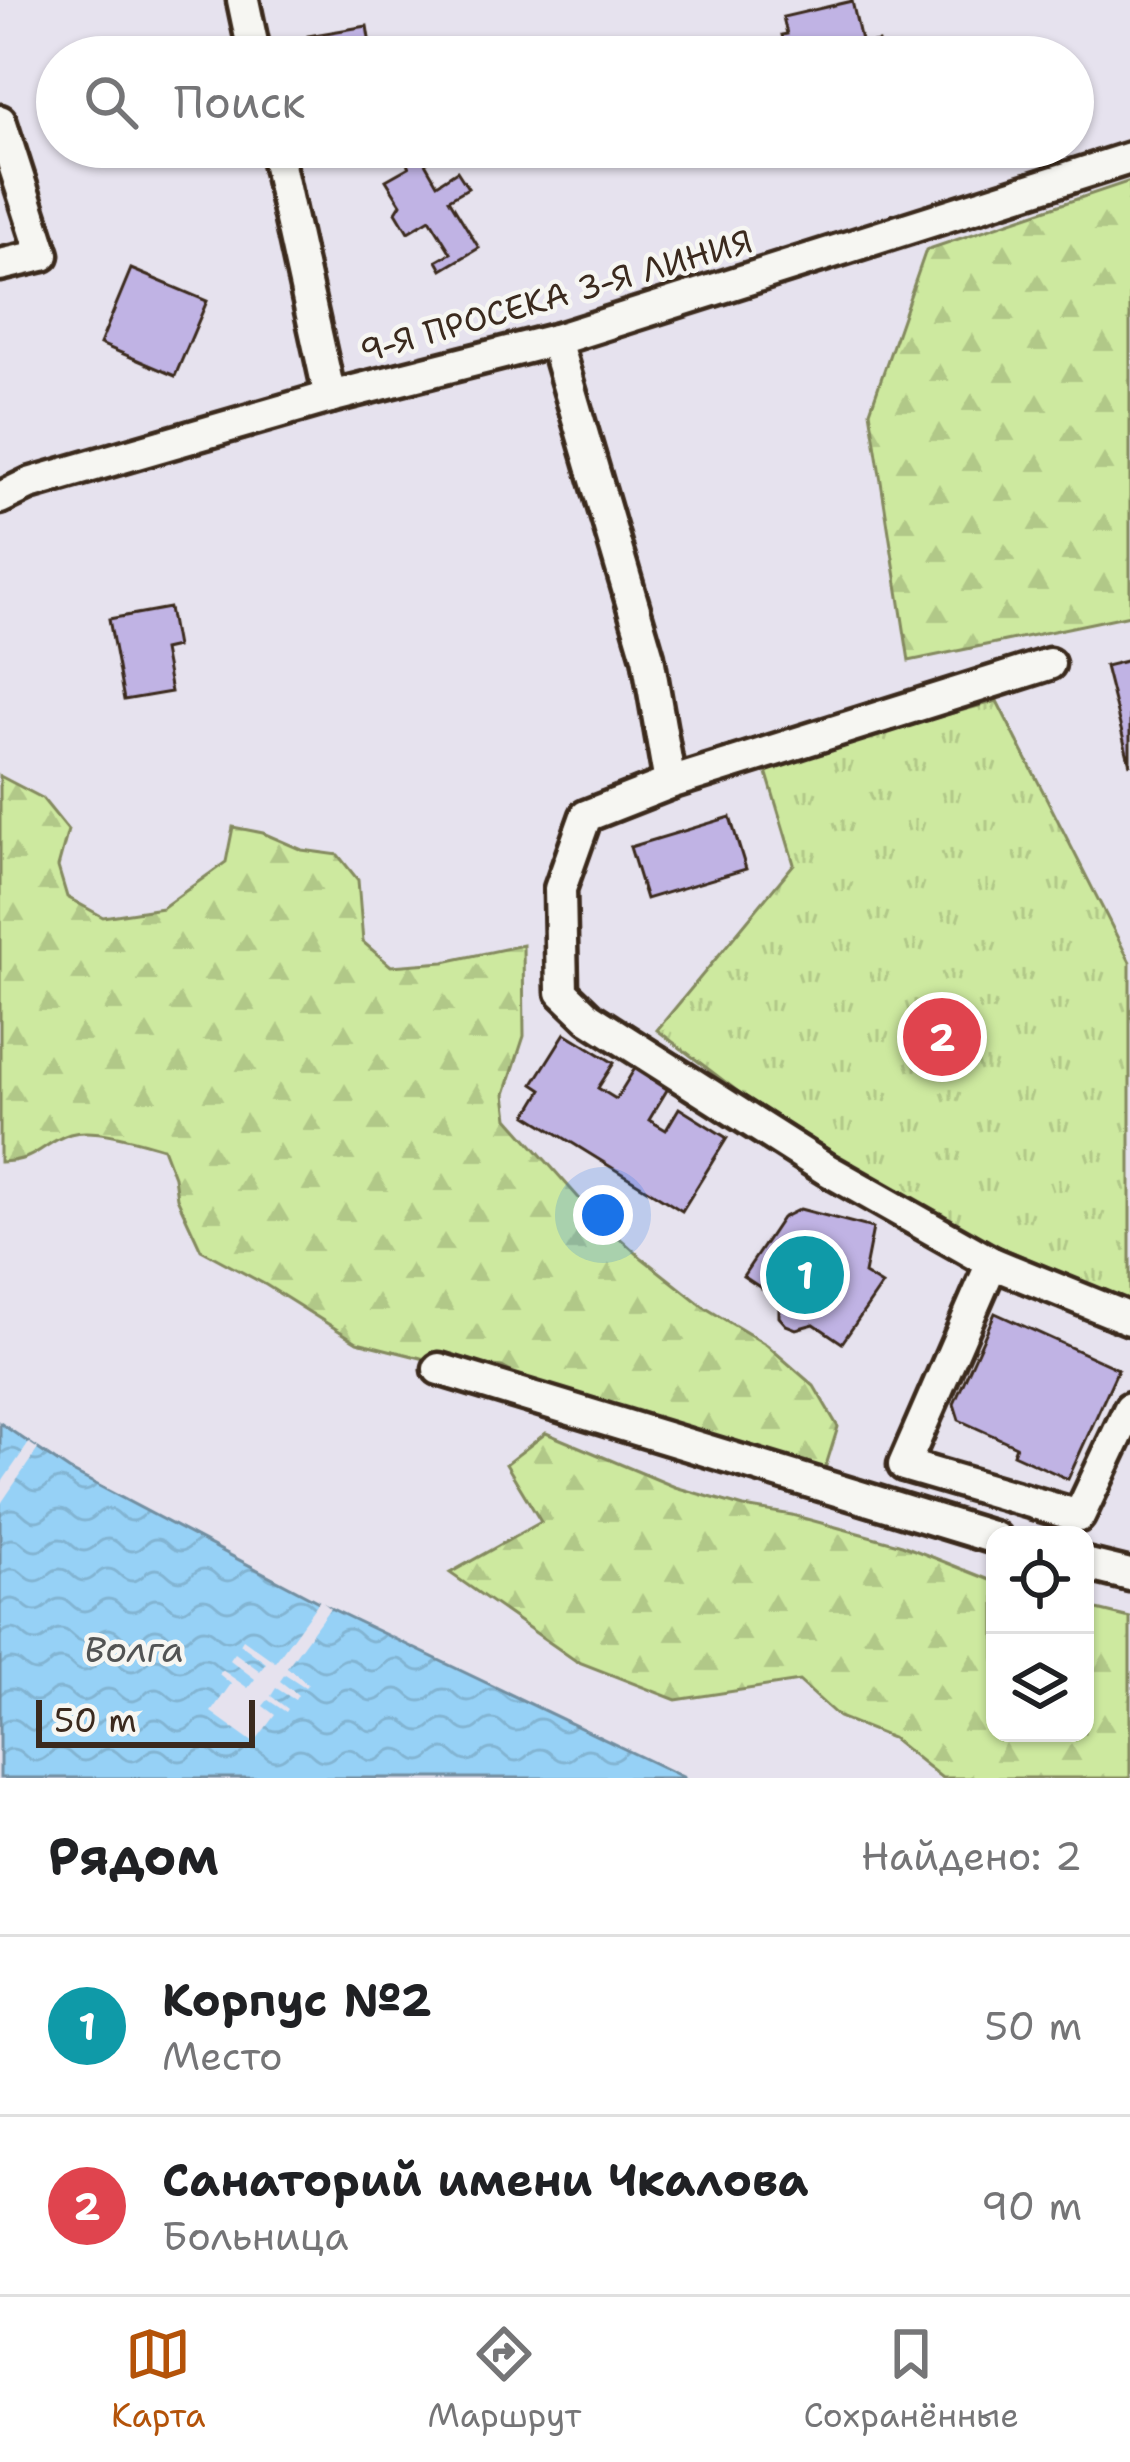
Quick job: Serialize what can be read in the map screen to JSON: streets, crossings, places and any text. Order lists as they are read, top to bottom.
{
  "streets": {
    "street": ["9-Я ПРОСЕКА 3-Я ЛИНИЯ"]
  },
  "water": ["Волга"],
  "scale_bar": "50 m",
  "page": {
    "search": "Поиск",
    "pins": ["2", "1"],
    "scale": "50 m",
    "heading": ["Рядом", "Найдено: 2"],
    "list": [
      {
        "mark": "1",
        "name": "Корпус №2",
        "note": "Место",
        "value": "50 m"
      },
      {
        "mark": "2",
        "name": "Санаторий имени Чкалова",
        "note": "Больница",
        "value": "90 m"
      }
    ],
    "nav": ["Карта", "Маршрут", "Сохранённые"]
  }
}
